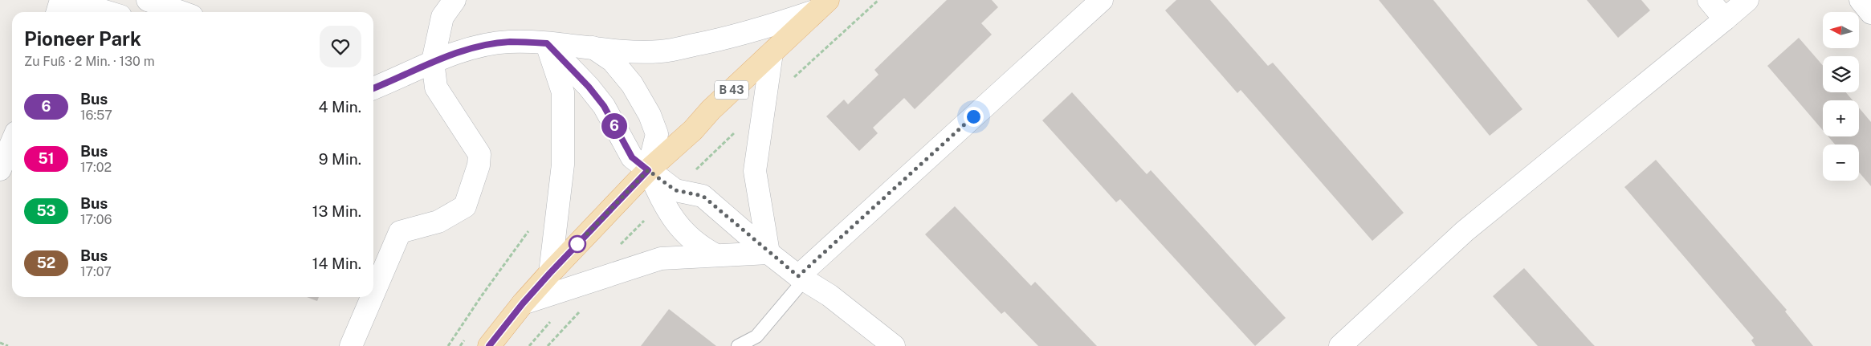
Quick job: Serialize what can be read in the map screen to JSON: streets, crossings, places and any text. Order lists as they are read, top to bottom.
{
  "streets": {
    "main road": ["B 43"]
  },
  "lines": ["bus line 6"],
  "north": "left",
  "page": {
    "on_map": "6",
    "map_buttons": ["+", "−"],
    "heading": ["Pioneer Park", "Zu Fuß · 2 Min. · 130 m"],
    "list": [
      {
        "mark": "6",
        "name": "Bus",
        "note": "16:57",
        "value": "4 Min."
      },
      {
        "mark": "51",
        "name": "Bus",
        "note": "17:02",
        "value": "9 Min."
      },
      {
        "mark": "53",
        "name": "Bus",
        "note": "17:06",
        "value": "13 Min."
      },
      {
        "mark": "52",
        "name": "Bus",
        "note": "17:07",
        "value": "14 Min."
      }
    ]
  }
}
